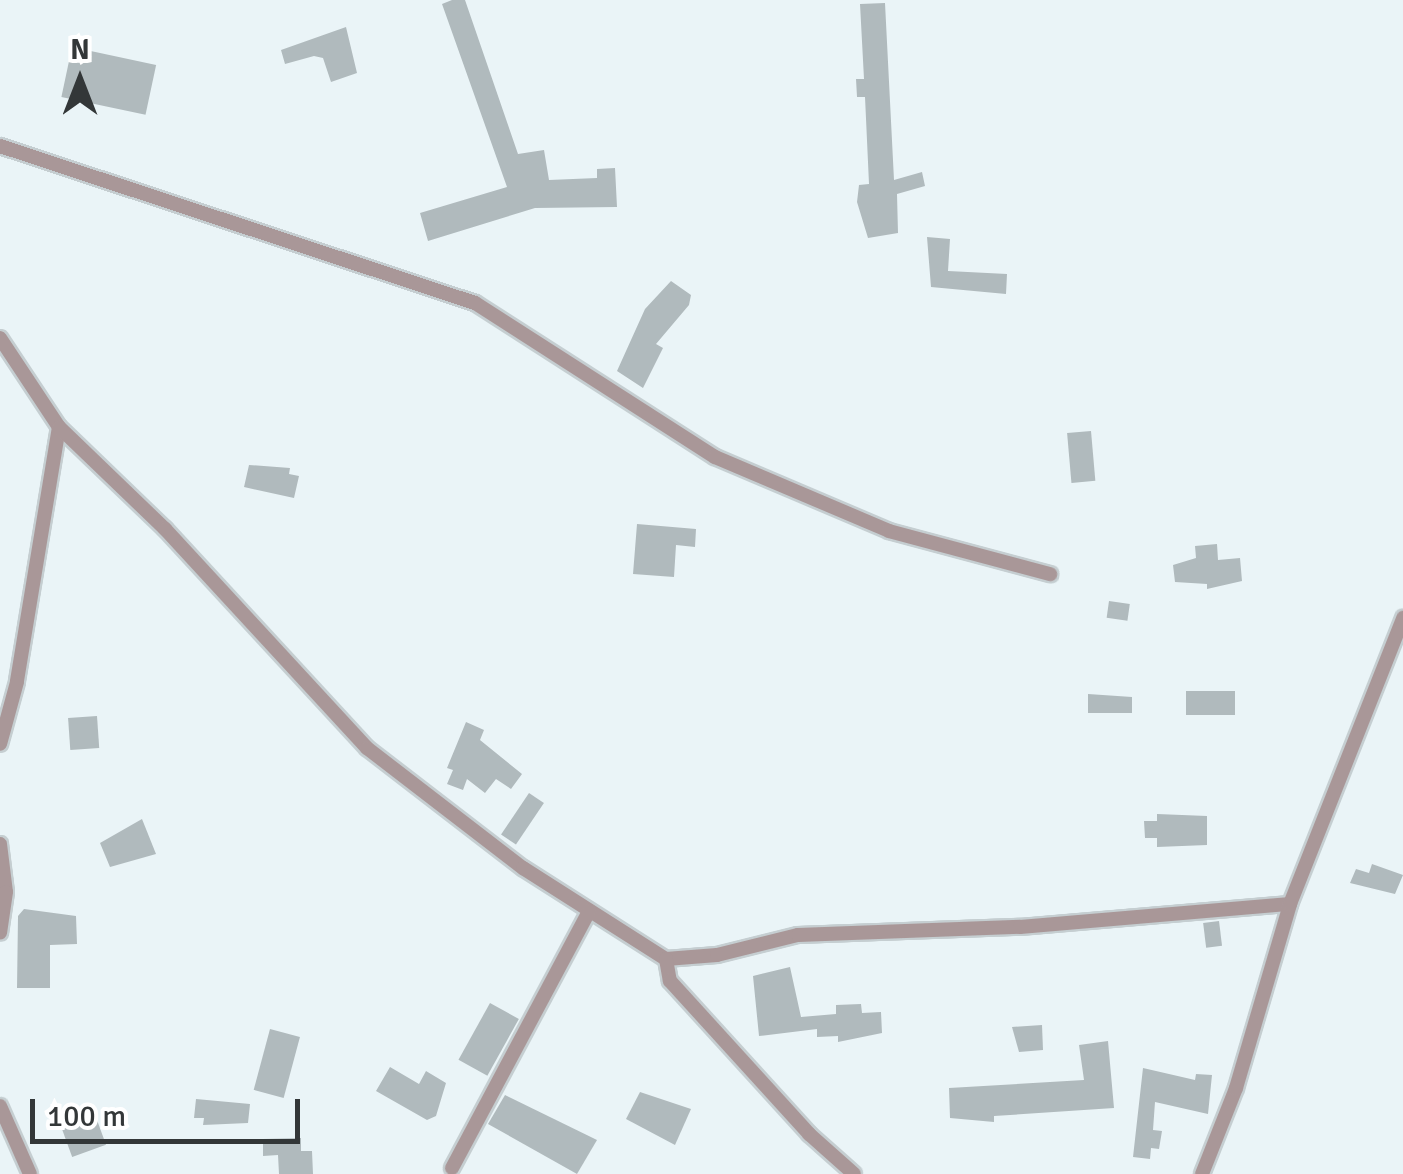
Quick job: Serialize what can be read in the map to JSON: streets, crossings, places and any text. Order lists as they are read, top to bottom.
{
  "scale_bar": "100 m",
  "north": "top"
}
